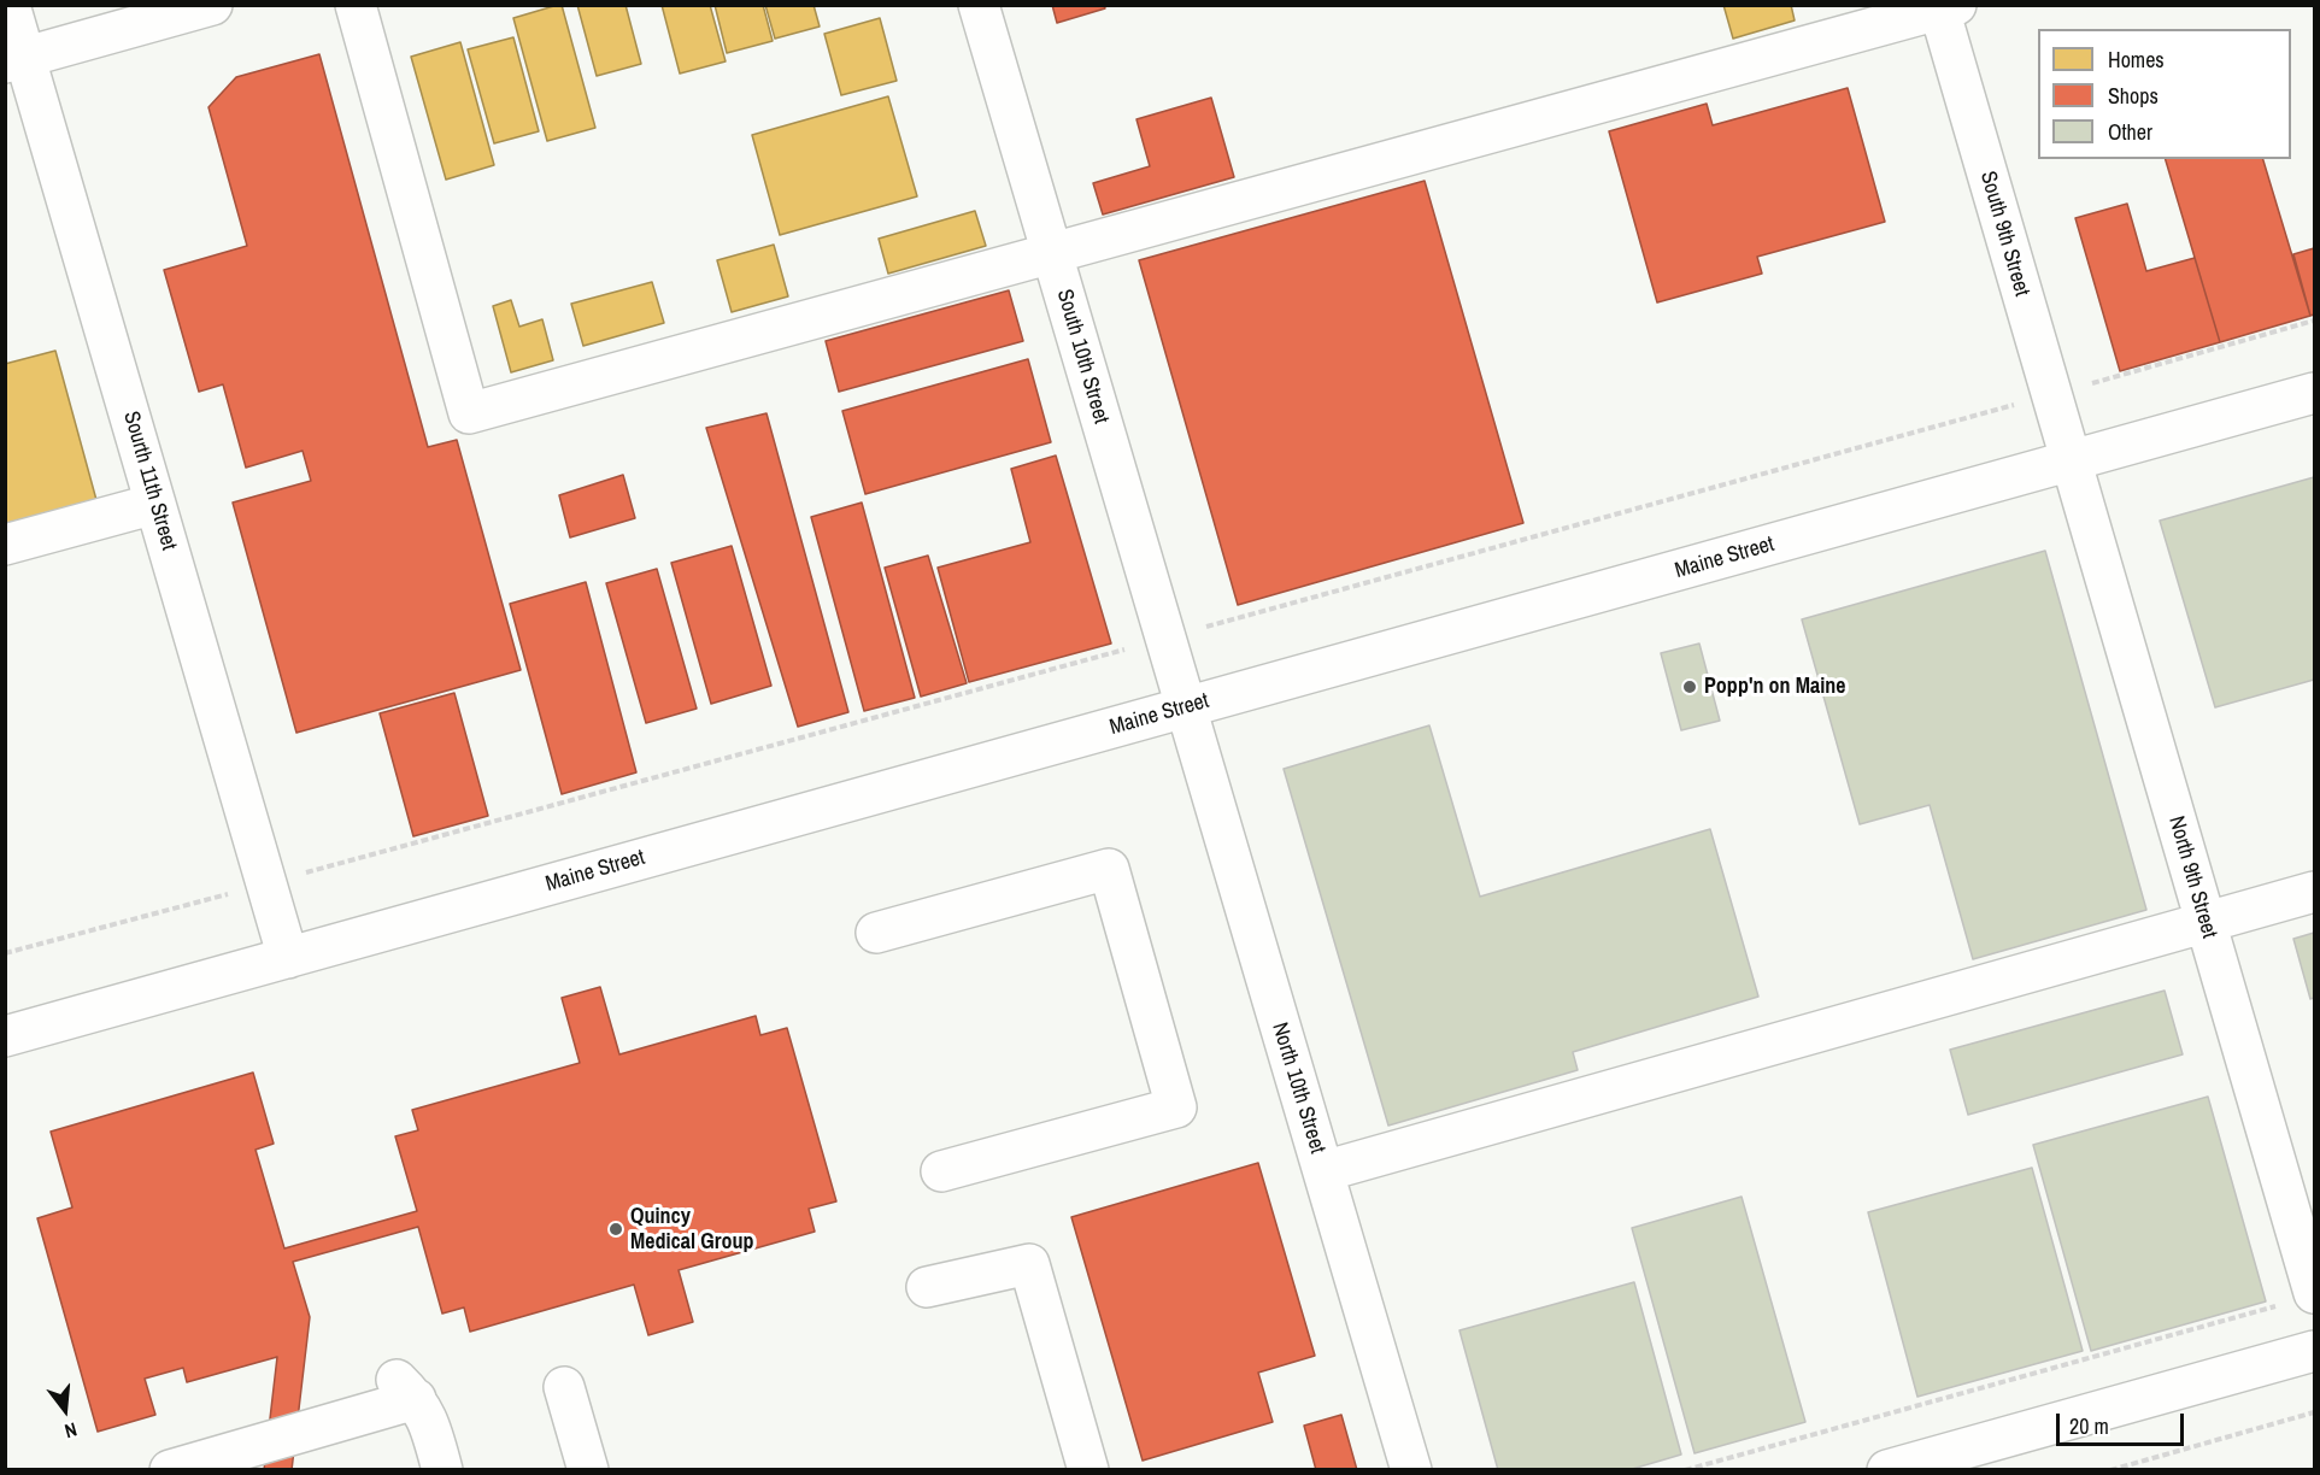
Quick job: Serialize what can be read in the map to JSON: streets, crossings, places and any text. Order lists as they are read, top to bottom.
{
  "streets": {
    "street": [
      "South 9th Street",
      "South 10th Street",
      "Sourth 11th Street",
      "Maine Street",
      "North 9th Street",
      "North 10th Street"
    ]
  },
  "crossings": [
    ["South 9th Street", "Maine Street"],
    ["South 9th Street", "North 9th Street"],
    ["South 10th Street", "Maine Street"],
    ["South 10th Street", "North 10th Street"],
    ["Sourth 11th Street", "Maine Street"],
    ["Maine Street", "North 9th Street"],
    ["Maine Street", "North 10th Street"]
  ],
  "places": ["Popp'n on Maine", "Quincy Medical Group"],
  "legend": ["Homes", "Shops", "Other"],
  "scale_bar": "20 m",
  "north": "bottom"
}
